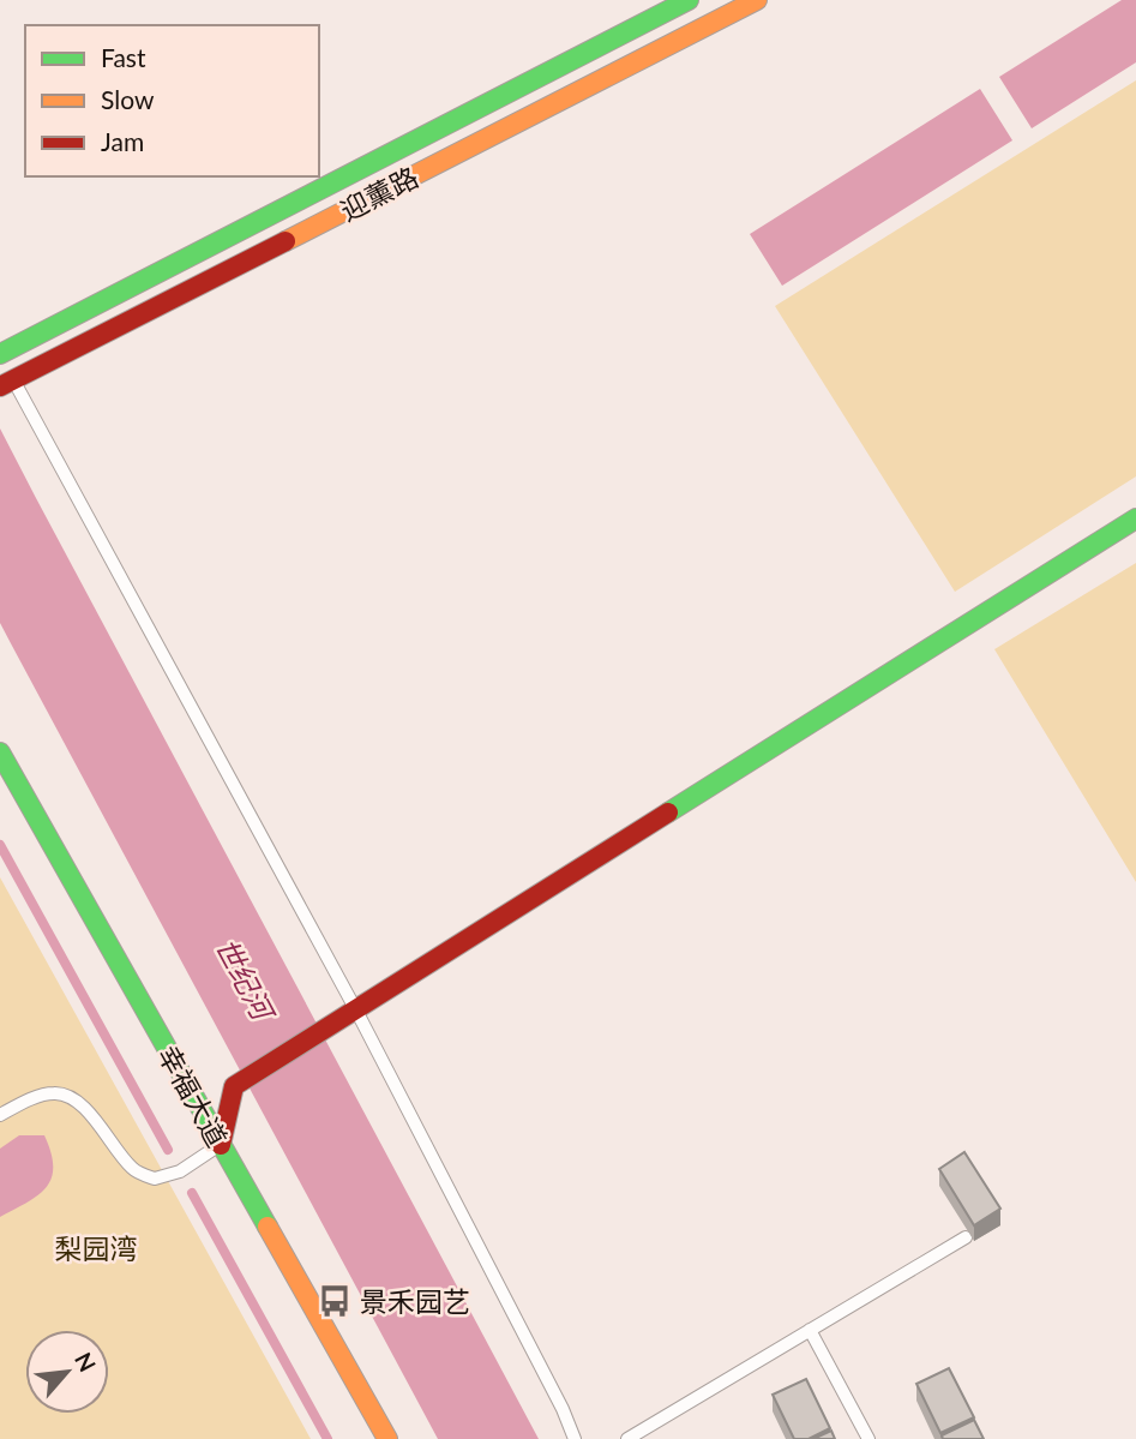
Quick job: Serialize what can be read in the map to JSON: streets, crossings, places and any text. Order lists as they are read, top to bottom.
{
  "streets": {
    "street": ["迎薰路", "幸福大道"]
  },
  "water": ["世纪河"],
  "parks": ["梨园湾"],
  "places": {
    "bus stop": ["景禾园艺"]
  },
  "legend": ["Fast", "Slow", "Jam"],
  "north": "top right"
}
